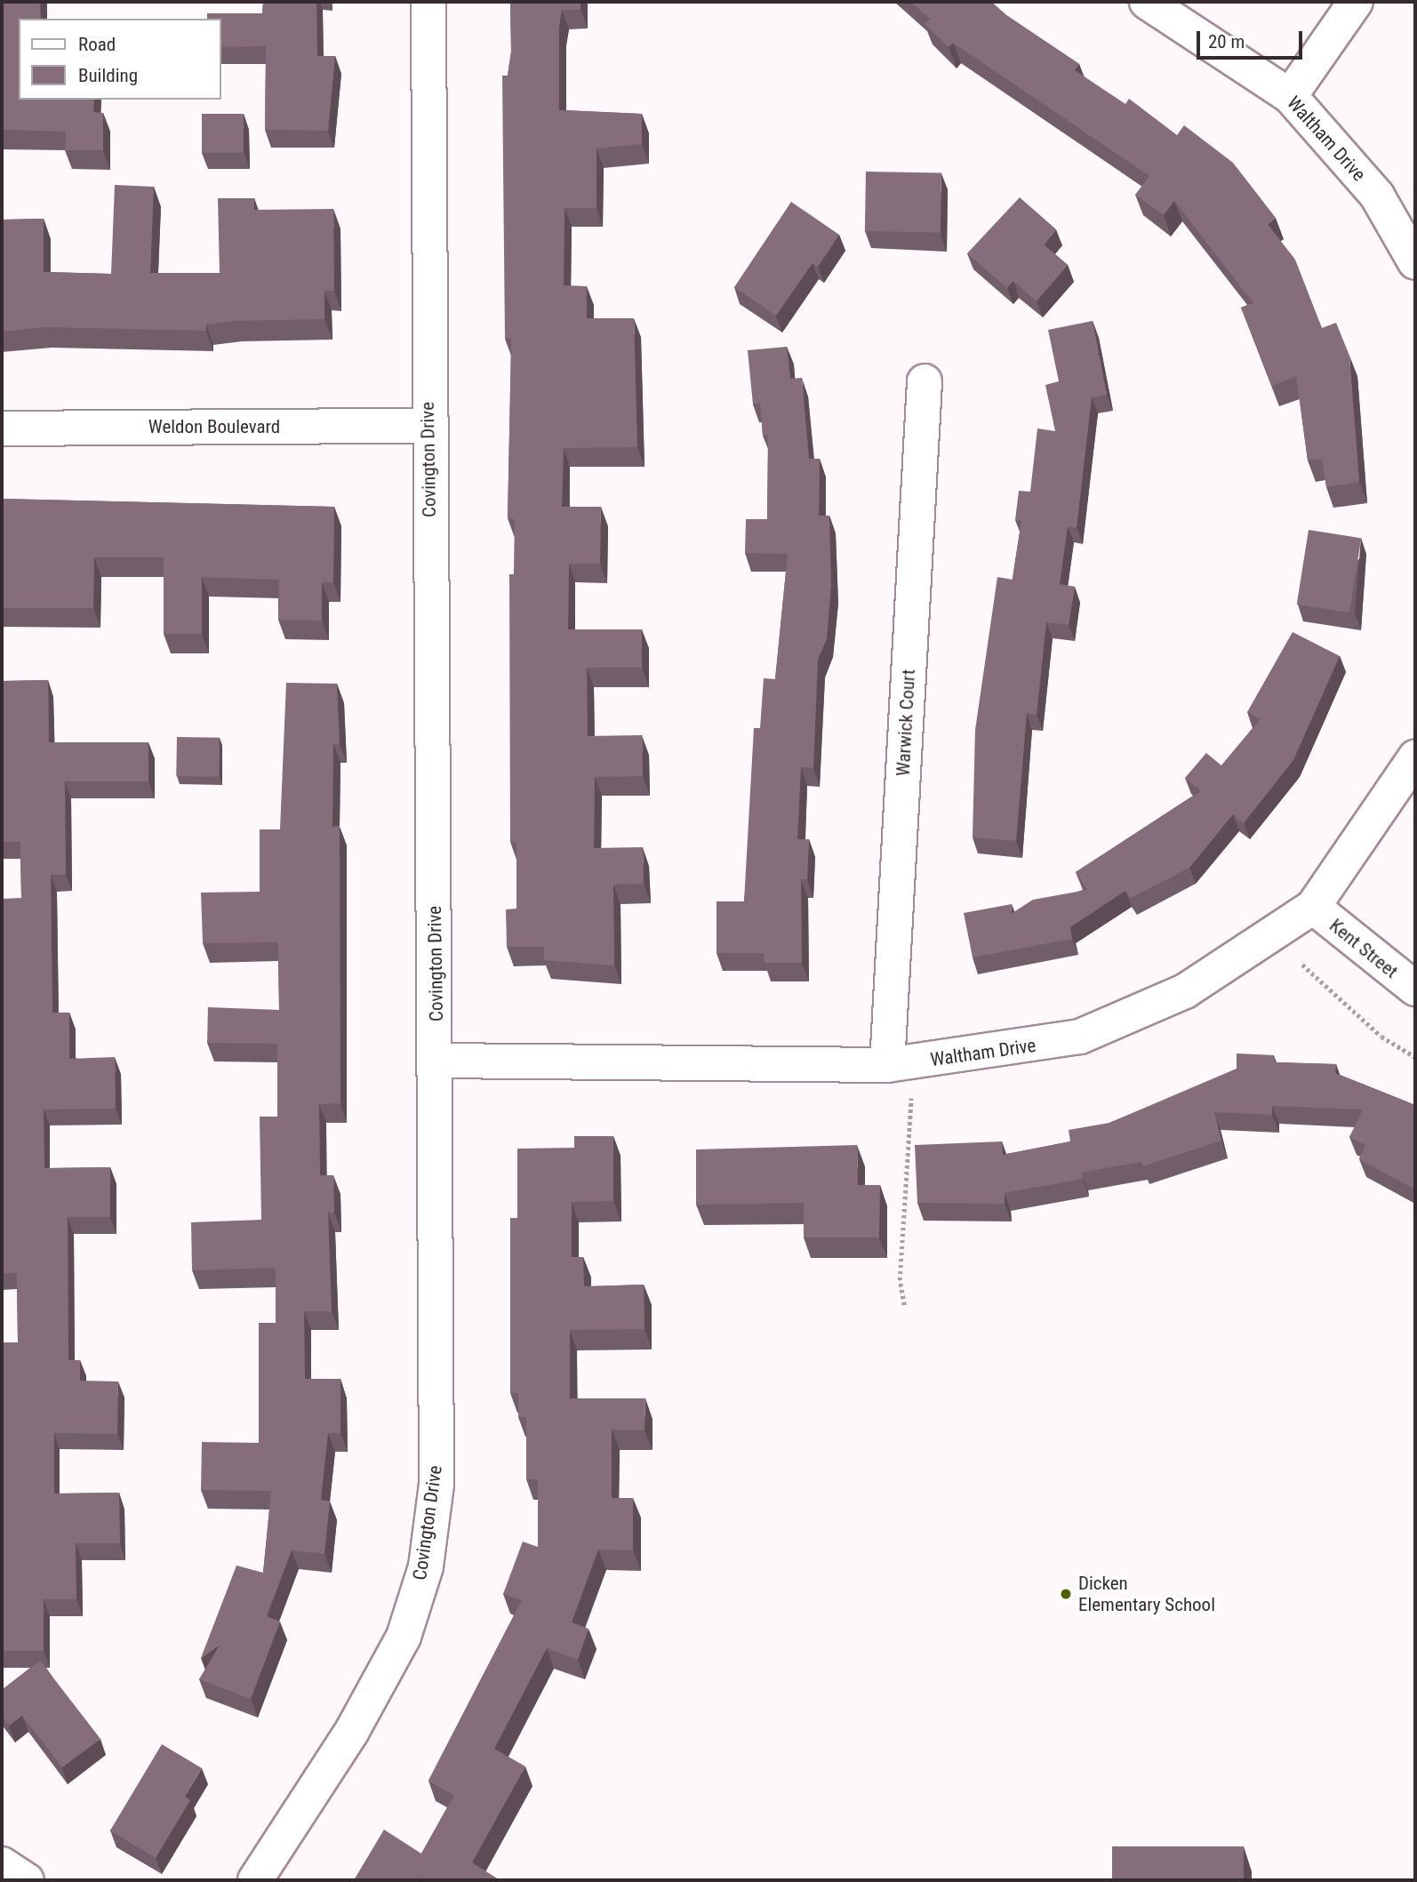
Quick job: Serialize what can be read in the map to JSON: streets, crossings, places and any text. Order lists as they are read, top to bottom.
{
  "streets": {
    "street": [
      "Waltham Drive",
      "Weldon Boulevard",
      "Covington Drive",
      "Warwick Court",
      "Kent Street"
    ]
  },
  "crossings": [
    ["Waltham Drive", "Covington Drive"],
    ["Waltham Drive", "Warwick Court"],
    ["Waltham Drive", "Kent Street"],
    ["Weldon Boulevard", "Covington Drive"]
  ],
  "places": ["Dicken Elementary School"],
  "legend": ["Road", "Building"],
  "scale_bar": "20 m"
}
